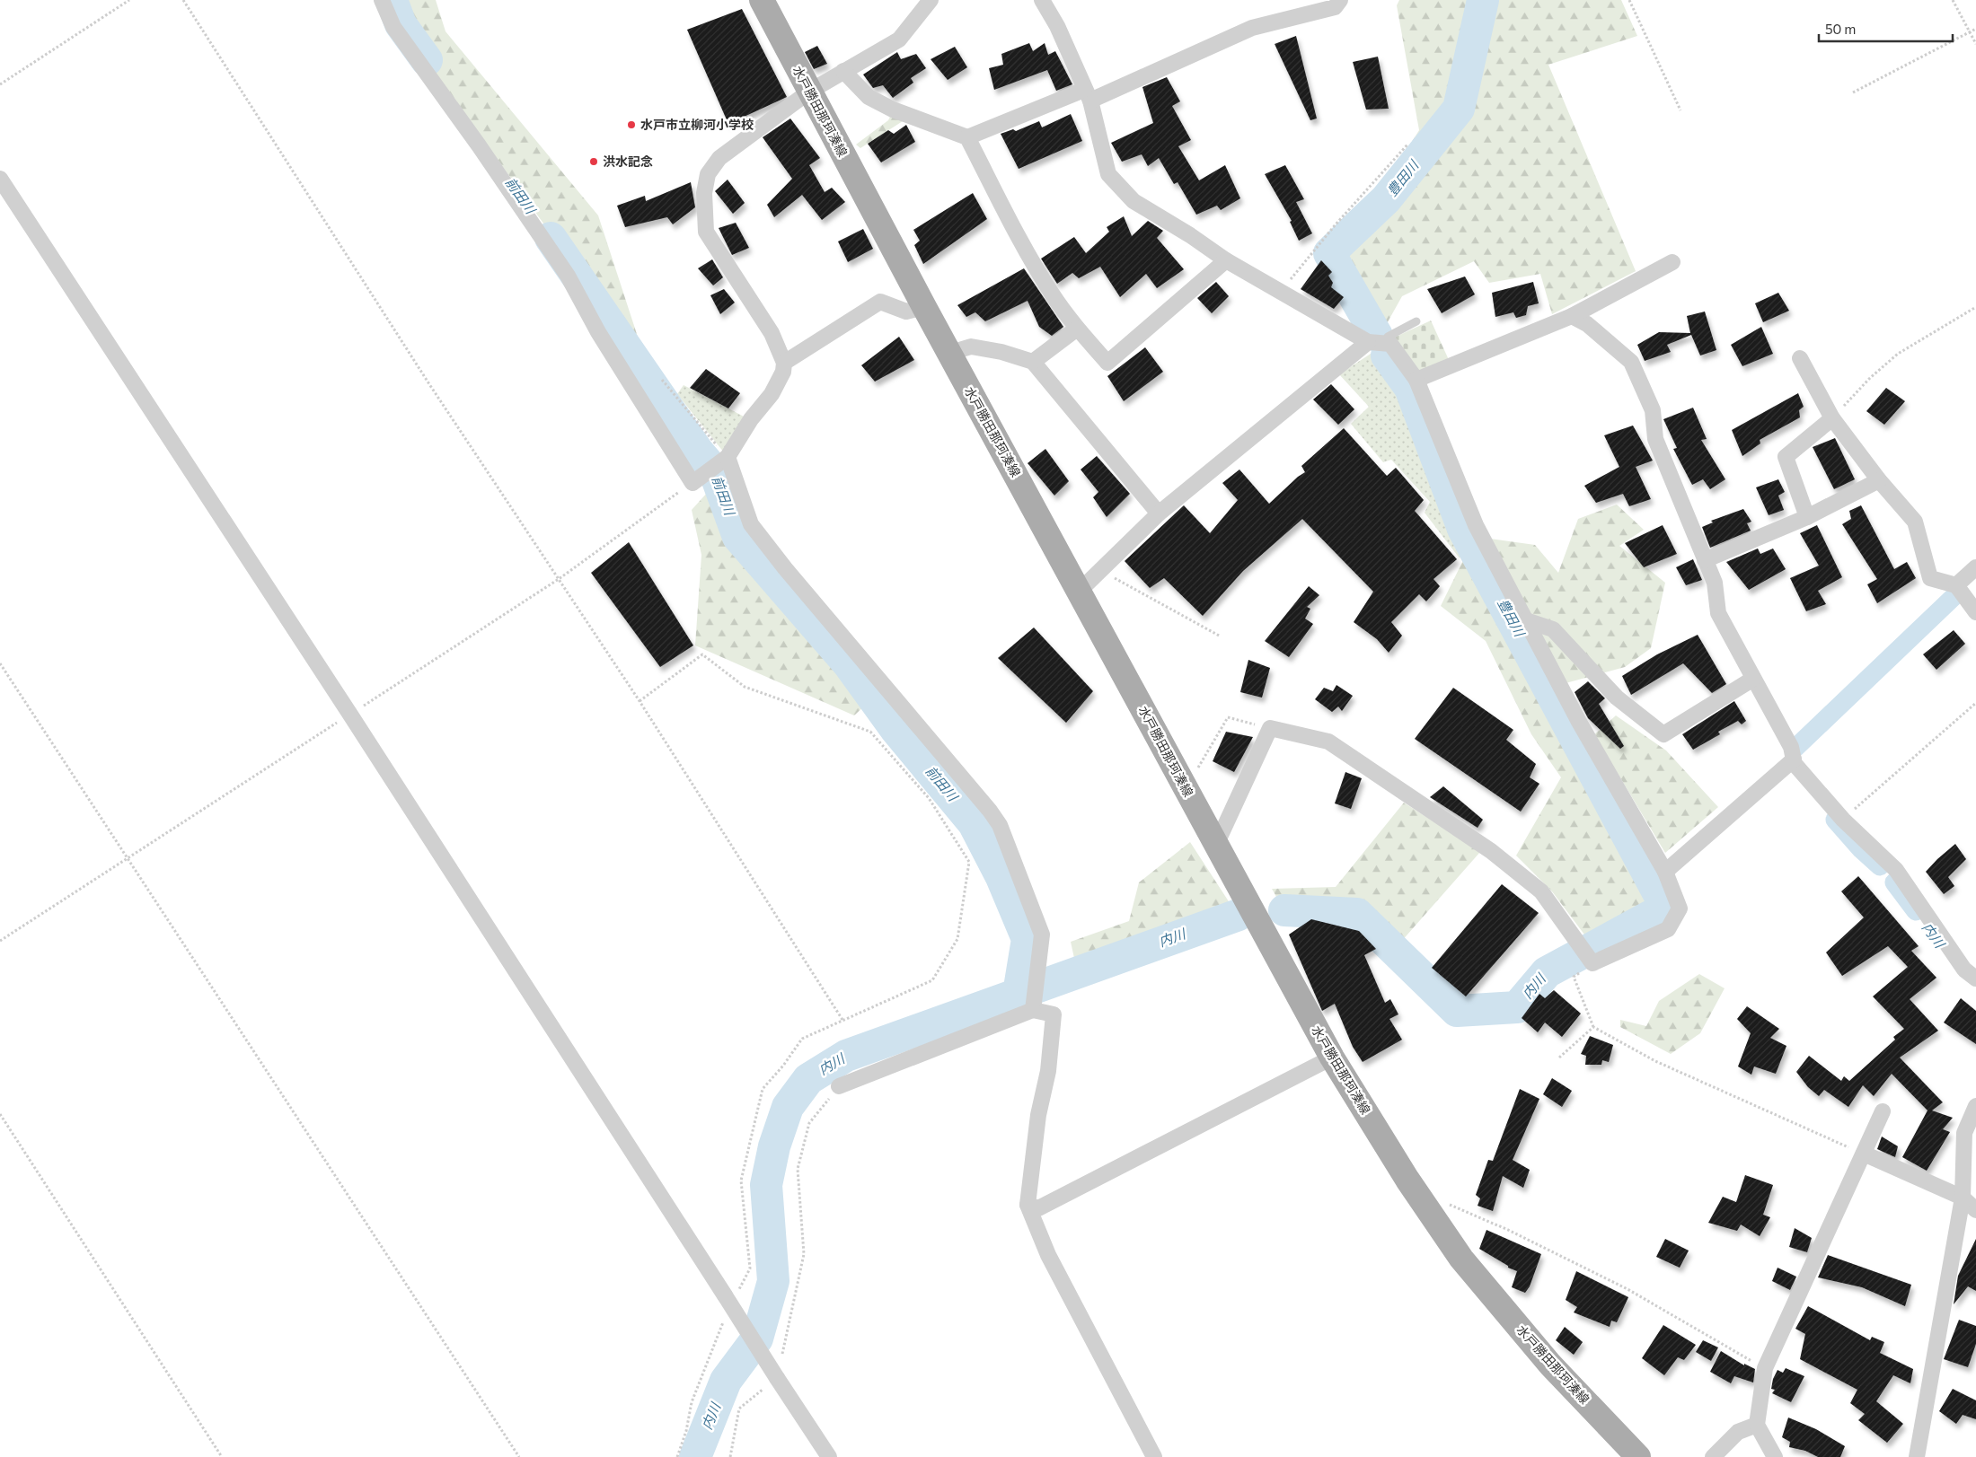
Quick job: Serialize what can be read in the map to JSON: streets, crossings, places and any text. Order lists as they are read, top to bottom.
{
  "streets": {
    "main road": ["水戸勝田那珂湊線"]
  },
  "water": ["豊田川", "前田川", "内川"],
  "places": ["水戸市立柳河小学校", "洪水記念"],
  "scale_bar": "50 m"
}
